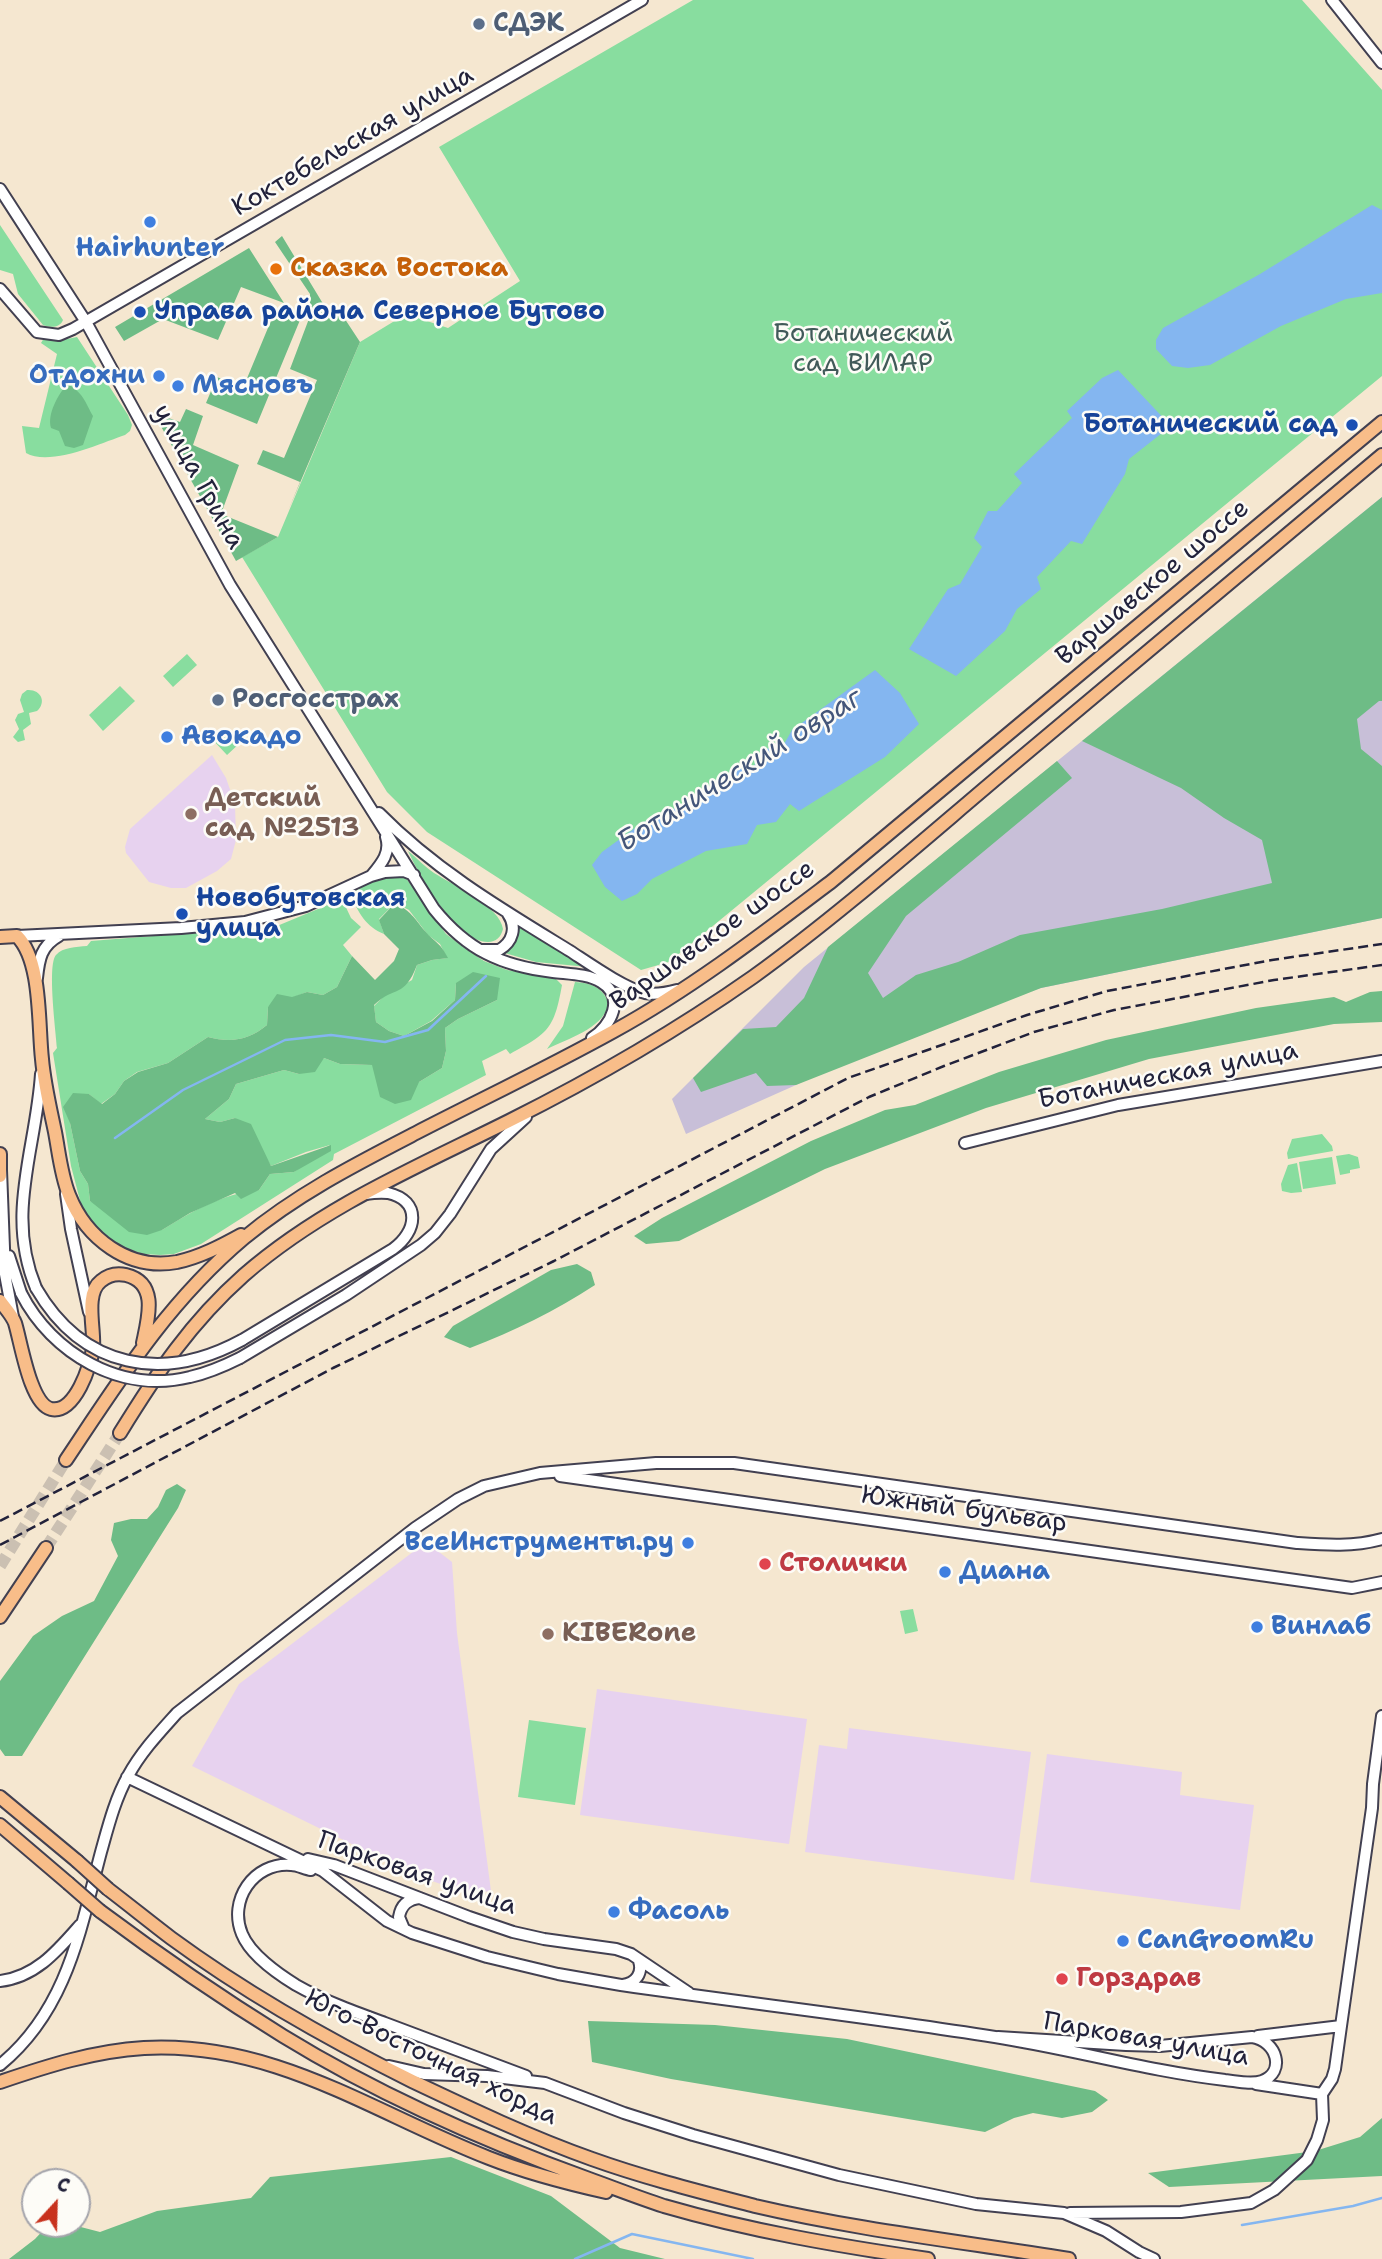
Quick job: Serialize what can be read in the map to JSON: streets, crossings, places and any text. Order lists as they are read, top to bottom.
{
  "streets": {
    "main road": ["Варшавское шоссе", "Юго-Восточная хорда"],
    "street": [
      "Коктебельская улица",
      "улица Грина",
      "Ботаническая улица",
      "Южный бульвар",
      "Парковая улица"
    ]
  },
  "crossings": [
    ["Коктебельская улица", "улица Грина"],
    ["улица Грина", "Варшавское шоссе"]
  ],
  "water": ["Ботанический овраг"],
  "parks": ["Ботанический сад ВИЛАР"],
  "places": [
    "СДЭК",
    "Hairhunter",
    "Сказка Востока",
    "Управа района Северное Бутово",
    "Отдохни",
    "Мясновъ",
    "Ботанический сад",
    "Росгосстрах",
    "Авокадо",
    "Детский сад №2513",
    "Новобутовская улица",
    "ВсеИнструменты.ру",
    "Столички",
    "Диана",
    "Винлаб",
    "KIBERone",
    "Фасоль",
    "CanGroomRu",
    "Горздрав"
  ],
  "north": "top"
}
